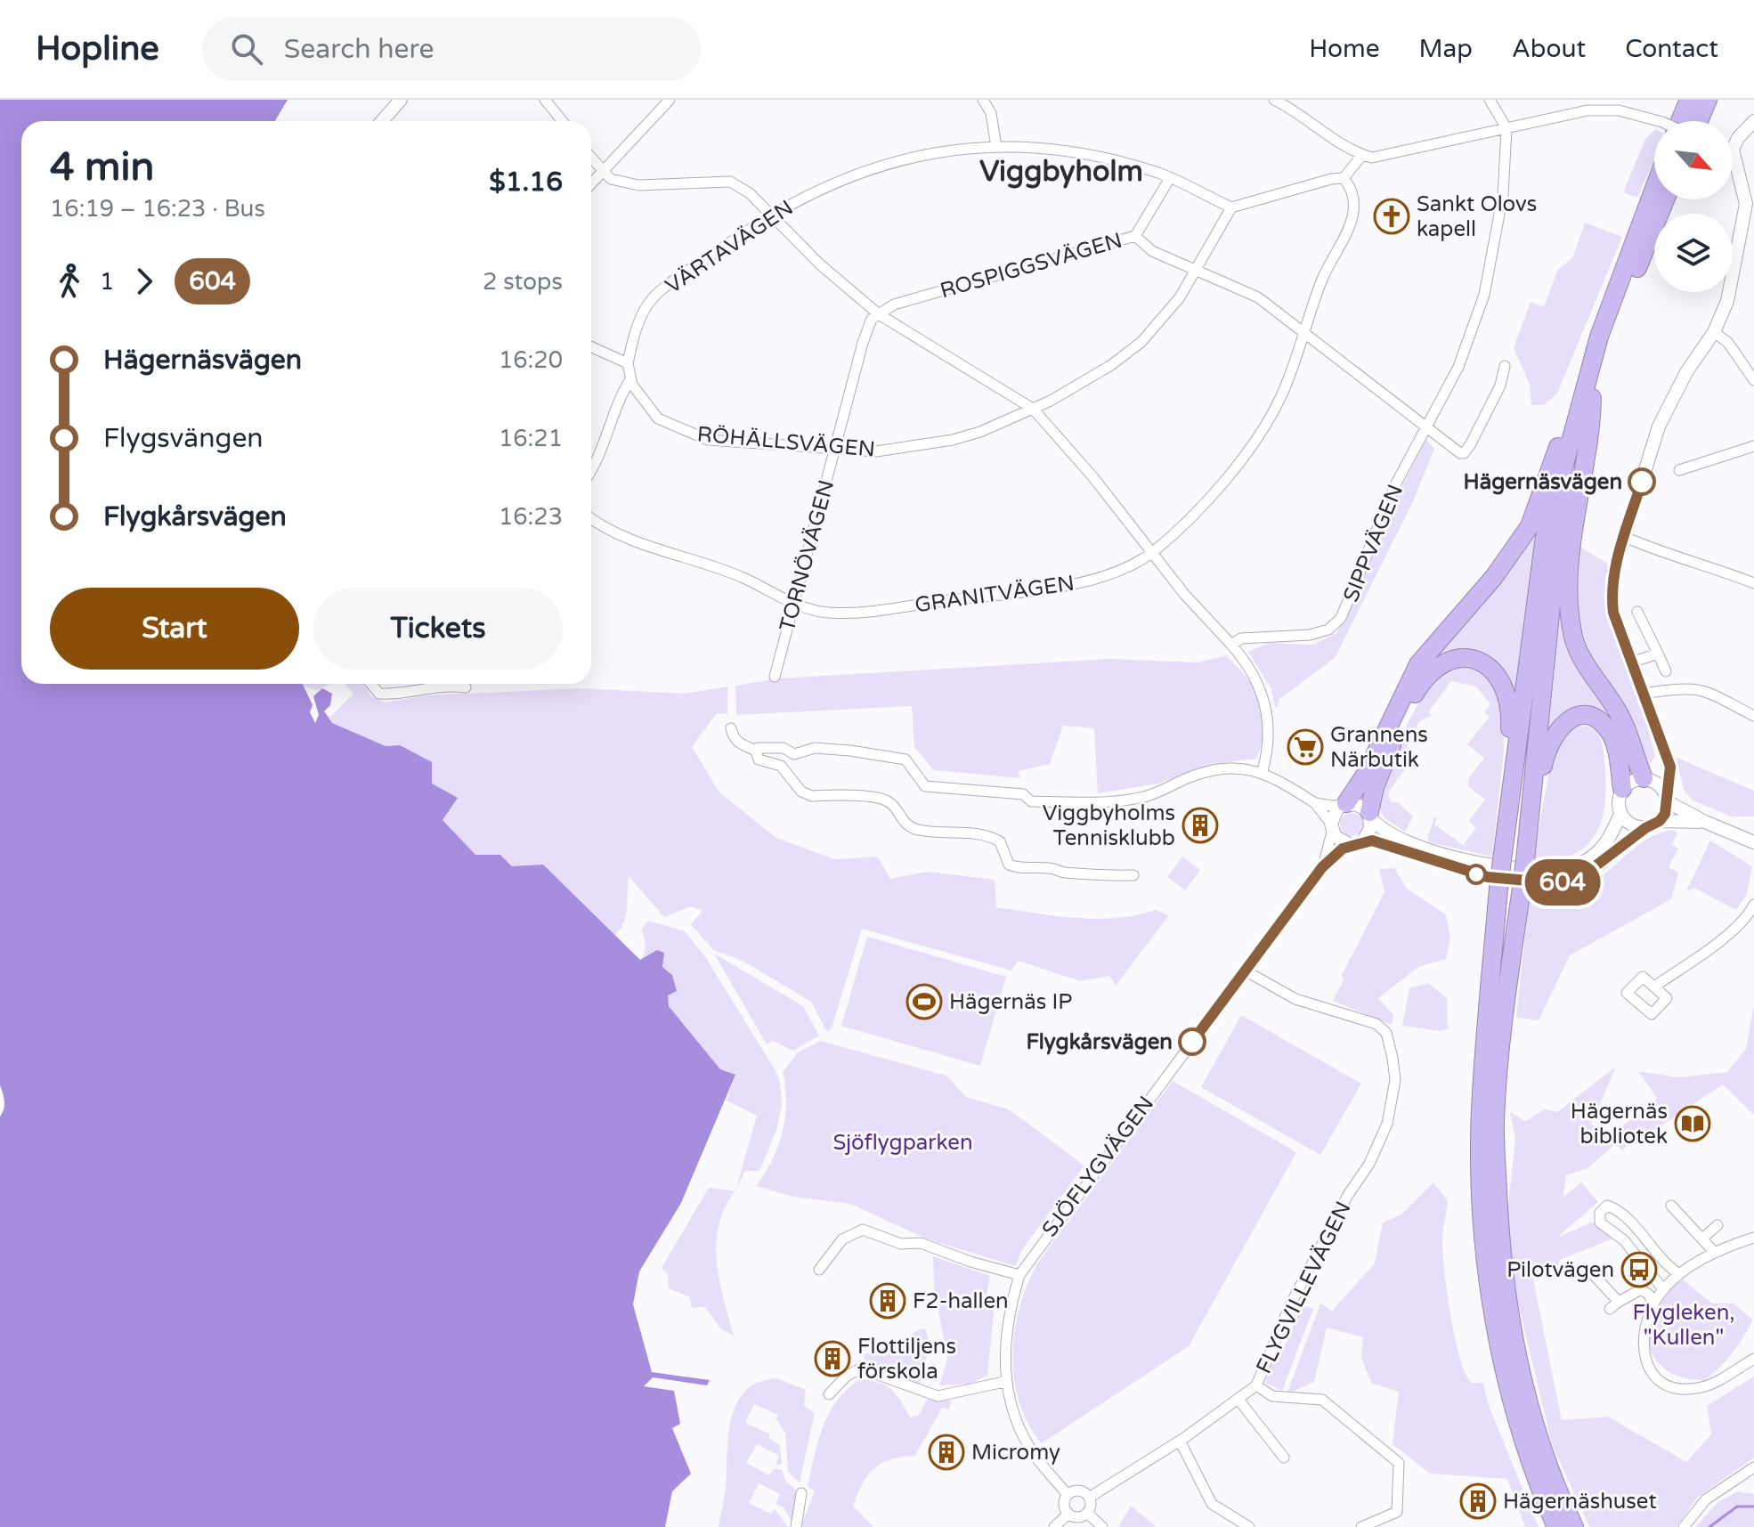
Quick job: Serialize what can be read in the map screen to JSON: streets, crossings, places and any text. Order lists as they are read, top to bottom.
{
  "streets": {
    "street": [
      "VÄRTAVÄGEN",
      "ROSPIGGSVÄGEN",
      "RÖHÄLLSVÄGEN",
      "SIPPVÄGEN",
      "TORNÖVÄGEN",
      "GRANITVÄGEN",
      "SJÖFLYGVÄGEN",
      "FLYGVILLEVÄGEN"
    ]
  },
  "crossings": [
    ["VÄRTAVÄGEN", "ROSPIGGSVÄGEN"],
    ["VÄRTAVÄGEN", "RÖHÄLLSVÄGEN"],
    ["VÄRTAVÄGEN", "TORNÖVÄGEN"],
    ["ROSPIGGSVÄGEN", "RÖHÄLLSVÄGEN"],
    ["ROSPIGGSVÄGEN", "SIPPVÄGEN"],
    ["ROSPIGGSVÄGEN", "TORNÖVÄGEN"],
    ["ROSPIGGSVÄGEN", "GRANITVÄGEN"],
    ["RÖHÄLLSVÄGEN", "TORNÖVÄGEN"],
    ["TORNÖVÄGEN", "GRANITVÄGEN"],
    ["SJÖFLYGVÄGEN", "FLYGVILLEVÄGEN"]
  ],
  "districts": ["Viggbyholm"],
  "parks": ["Sjöflygparken", "Flygleken, \"Kullen\""],
  "places": {
    "church": ["Sankt Olovs kapell"],
    "other": ["Hägernäsvägen", "Flygkårsvägen"],
    "supermarket": ["Grannens Närbutik"],
    "building": [
      "Viggbyholms Tennisklubb",
      "F2-hallen",
      "Flottiljens förskola",
      "Micromy",
      "Hägernäshuset"
    ],
    "sports": ["Hägernäs IP"],
    "library": ["Hägernäs bibliotek"],
    "bus stop": ["Pilotvägen"]
  },
  "lines": ["bus line 604"],
  "north": "bottom right",
  "page": {
    "header": "Hopline",
    "search": "Search here",
    "nav": [
      "Home",
      "Map",
      "About",
      "Contact"
    ],
    "on_map": "604",
    "heading": ["4 min", "16:19 – 16:23 · Bus", "$1.16"],
    "legs": ["1", "604", "2 stops"],
    "list": [
      {
        "name": "Hägernäsvägen",
        "value": "16:20"
      },
      {
        "name": "Flygsvängen",
        "value": "16:21"
      },
      {
        "name": "Flygkårsvägen",
        "value": "16:23"
      }
    ],
    "buttons": ["Start", "Tickets"]
  }
}
